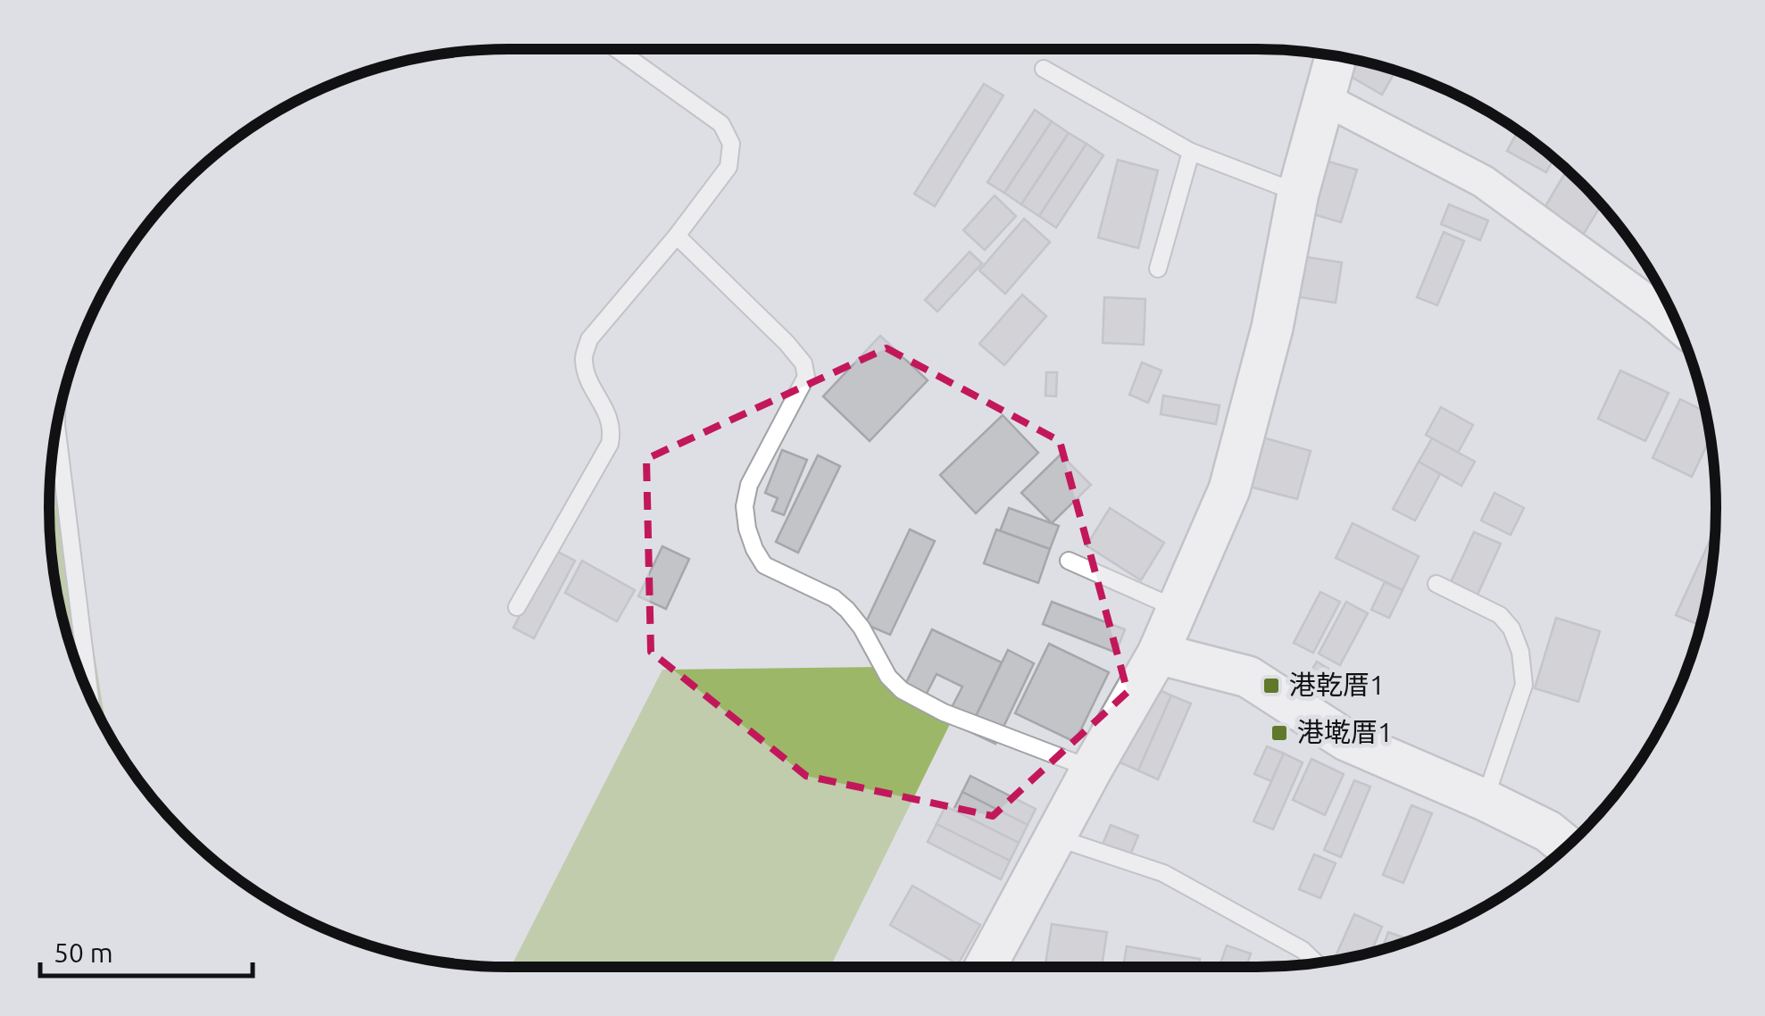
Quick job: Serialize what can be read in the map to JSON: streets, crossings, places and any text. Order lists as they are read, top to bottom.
{
  "places": {
    "transit": ["港乾厝1", "港墘厝1"]
  },
  "scale_bar": "50 m"
}
